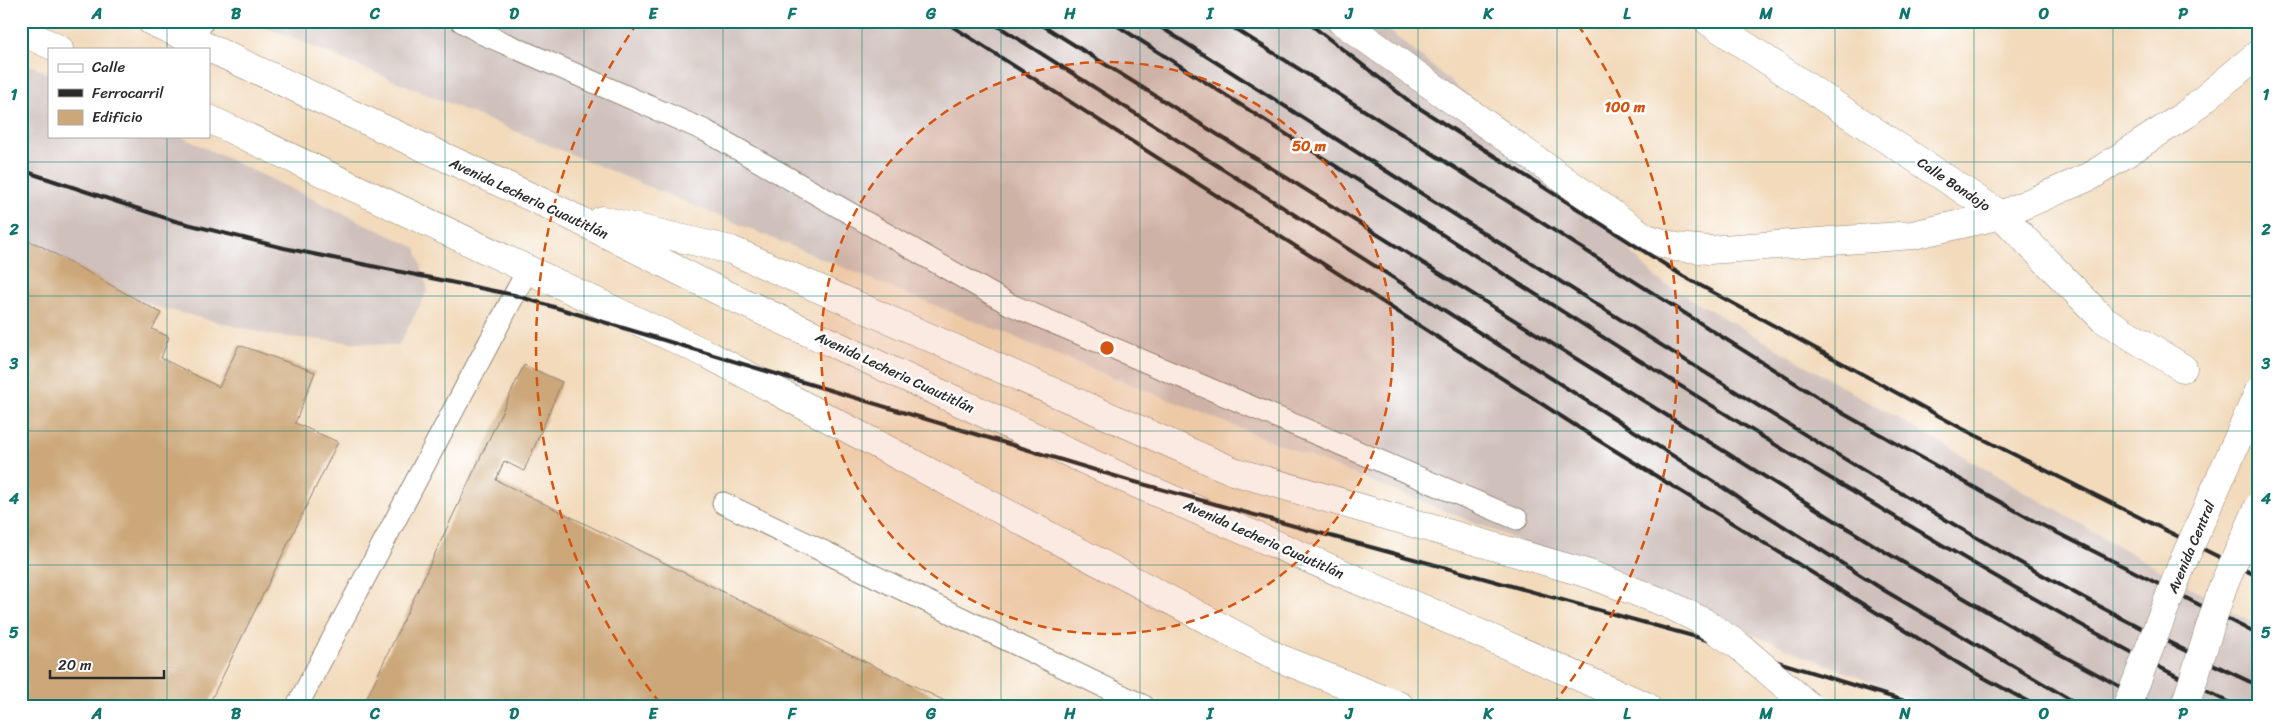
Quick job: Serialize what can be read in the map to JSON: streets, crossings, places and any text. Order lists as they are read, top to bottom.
{
  "streets": {
    "main road": ["Calle Bondojo", "Avenida Lecheria Cuautitlán", "Avenida Central"]
  },
  "legend": ["Calle", "Ferrocarril", "Edificio"],
  "scale_bar": "20 m",
  "grid": {
    "columns": [
      "A",
      "B",
      "C",
      "D",
      "E",
      "F",
      "G",
      "H",
      "I",
      "J",
      "K",
      "L",
      "M",
      "N",
      "O",
      "P"
    ],
    "rows": [
      "1",
      "2",
      "3",
      "4",
      "5"
    ]
  },
  "rings": ["100 m", "50 m"]
}
